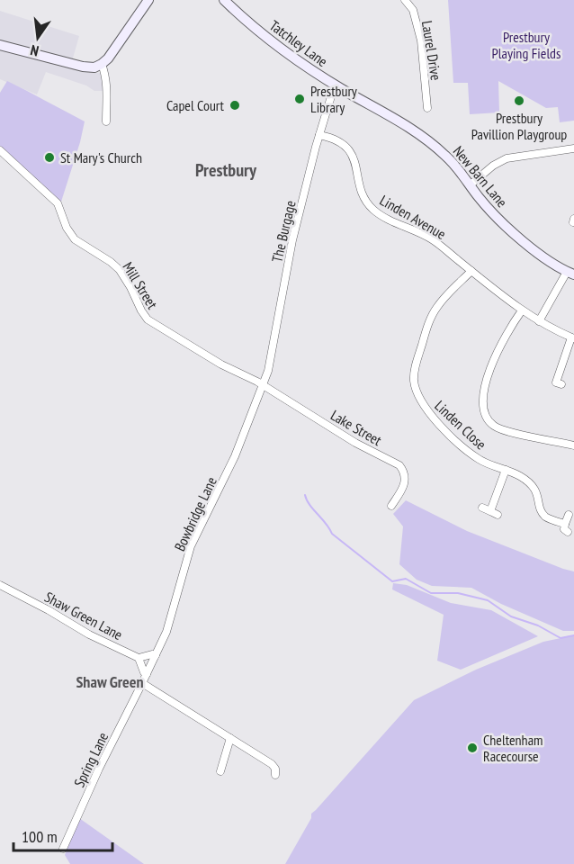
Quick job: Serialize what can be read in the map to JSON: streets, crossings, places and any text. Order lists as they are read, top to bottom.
{
  "streets": {
    "main road": ["Tatchley Lane", "New Barn Lane"],
    "street": [
      "Laurel Drive",
      "Linden Avenue",
      "The Burgage",
      "Mill Street",
      "Linden Close",
      "Lake Street",
      "Bowbridge Lane",
      "Shaw Green Lane",
      "Spring Lane"
    ]
  },
  "crossings": [
    ["Tatchley Lane", "New Barn Lane"],
    ["Tatchley Lane", "The Burgage"],
    ["New Barn Lane", "The Burgage"],
    ["Linden Avenue", "The Burgage"],
    ["Linden Avenue", "Linden Close"],
    ["The Burgage", "Mill Street"],
    ["The Burgage", "Lake Street"],
    ["The Burgage", "Bowbridge Lane"],
    ["Mill Street", "Lake Street"],
    ["Mill Street", "Bowbridge Lane"],
    ["Lake Street", "Bowbridge Lane"],
    ["Bowbridge Lane", "Spring Lane"]
  ],
  "districts": ["Prestbury", "Shaw Green"],
  "parks": ["Prestbury Playing Fields"],
  "places": [
    "Prestbury Library",
    "Prestbury Pavillion Playgroup",
    "Capel Court",
    "St Mary's Church",
    "Cheltenham Racecourse"
  ],
  "scale_bar": "100 m",
  "north": "bottom"
}
